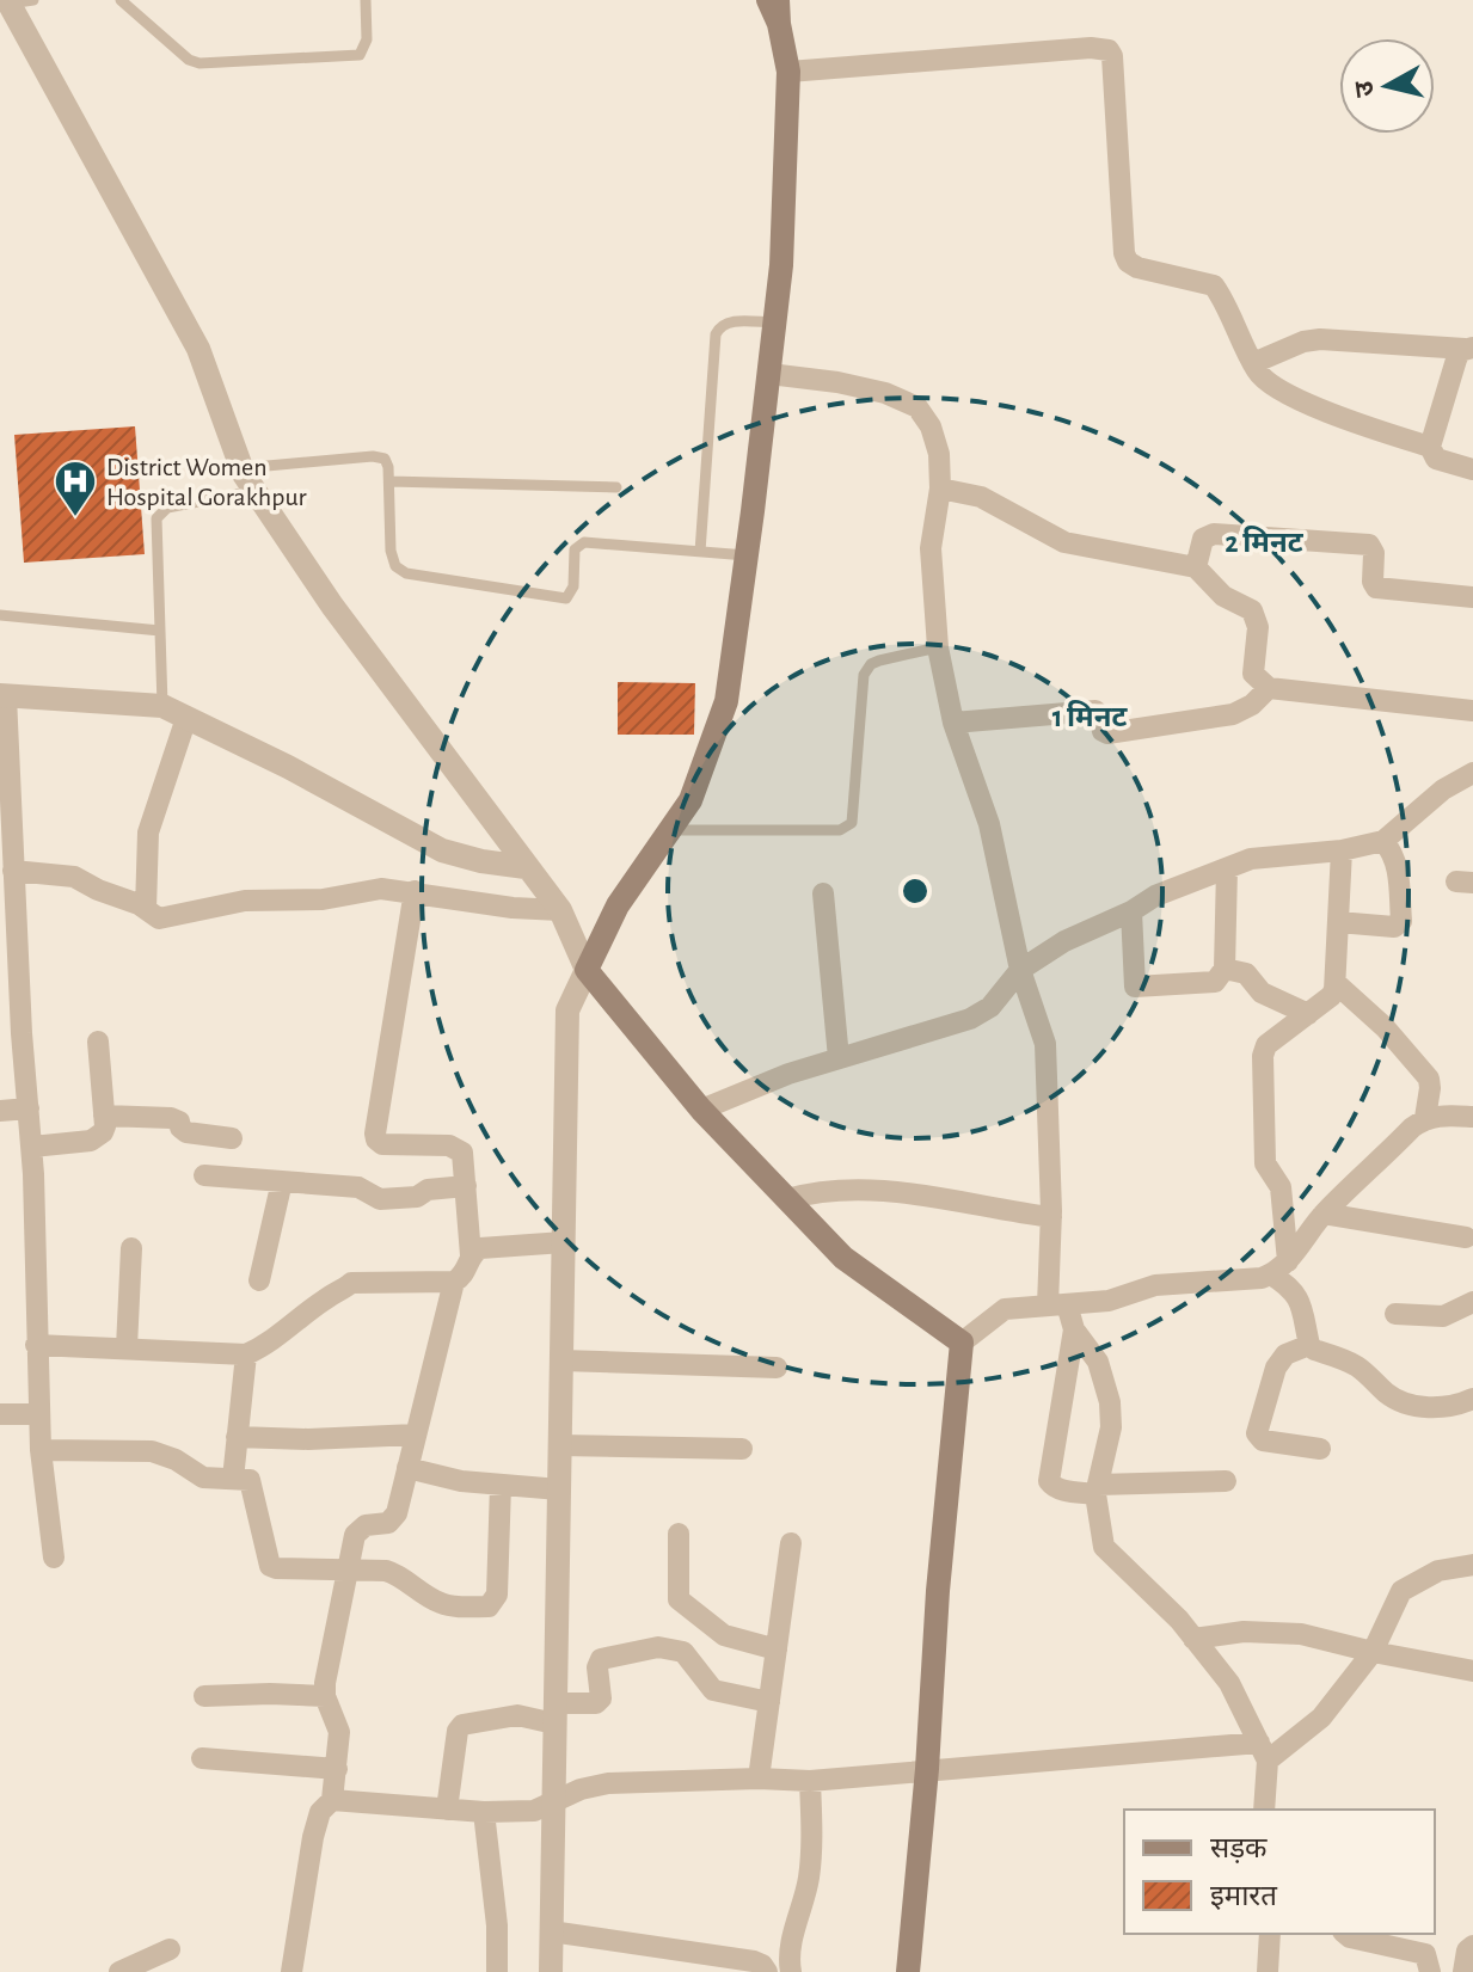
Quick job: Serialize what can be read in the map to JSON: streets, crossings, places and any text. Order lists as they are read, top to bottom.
{
  "places": {
    "hospital": ["District Women Hospital Gorakhpur"]
  },
  "legend": ["सड़क", "इमारत"],
  "north": "left",
  "rings": ["2 मिनट", "1 मिनट"]
}
